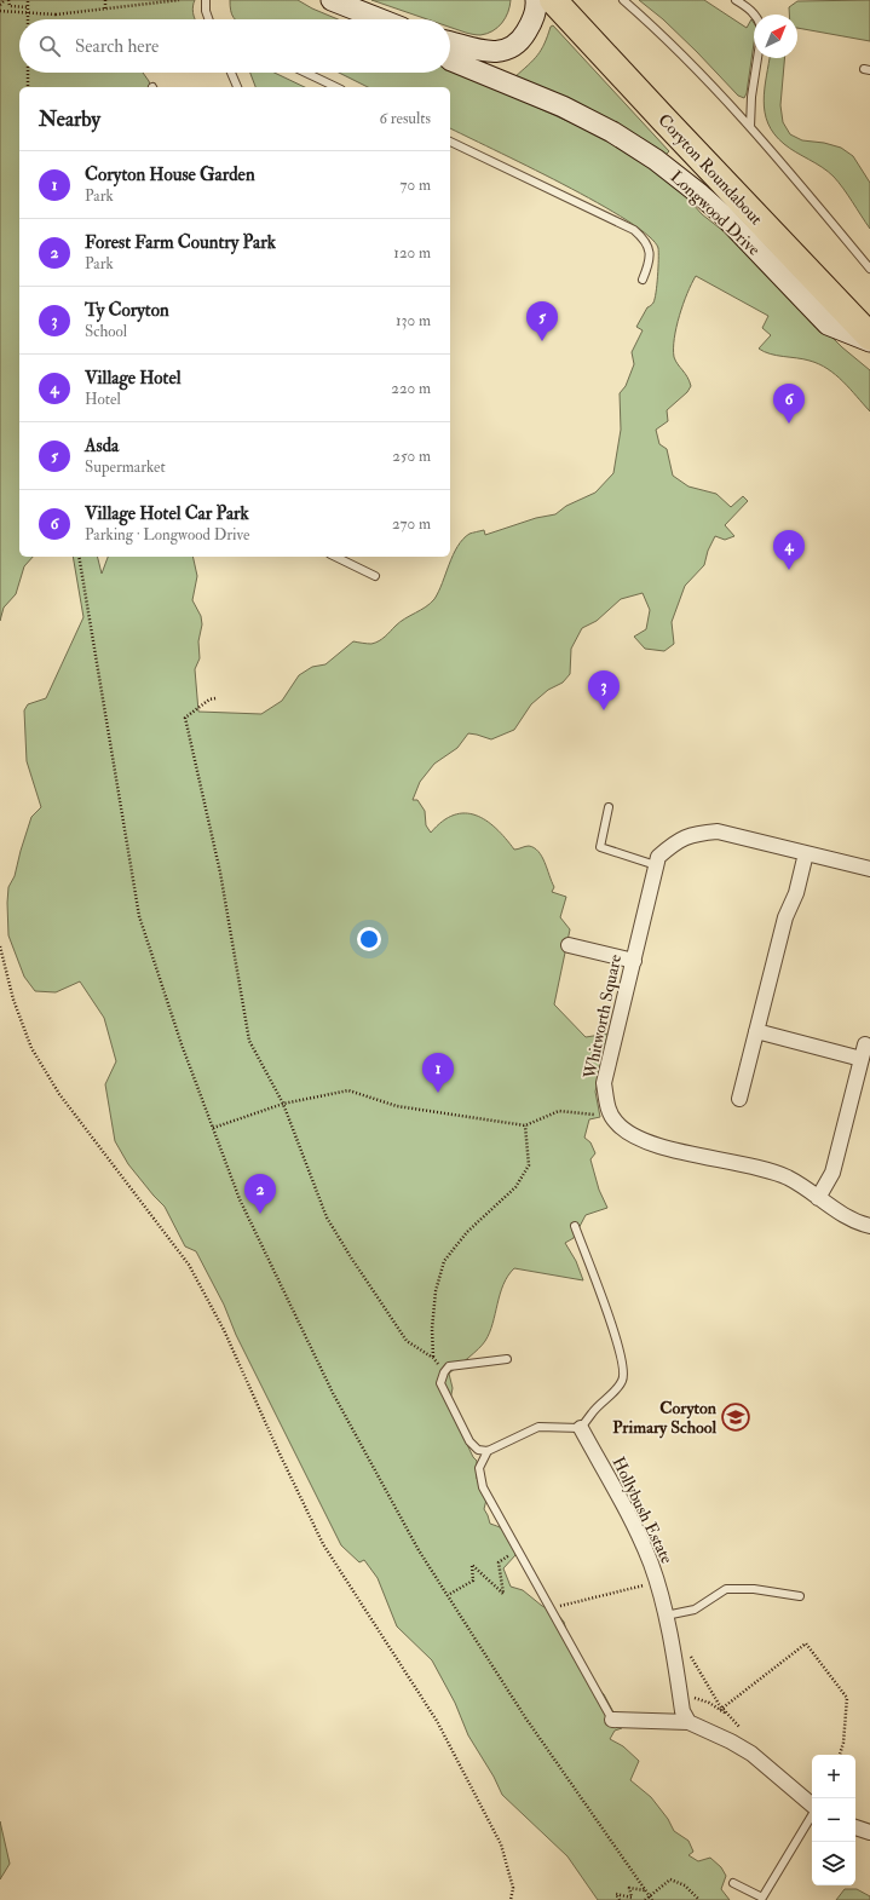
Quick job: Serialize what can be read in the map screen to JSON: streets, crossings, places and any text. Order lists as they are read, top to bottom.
{
  "streets": {
    "highway": ["Coryton Roundabout"],
    "street": ["Longwood Drive", "Whitworth Square", "Hollybush Estate"]
  },
  "places": {
    "school or university": ["Coryton Primary School"]
  },
  "north": "top right",
  "page": {
    "search": "Search here",
    "heading": ["Nearby", "6 results"],
    "list": [
      {
        "mark": "1",
        "name": "Coryton House Garden",
        "note": "Park",
        "value": "70 m"
      },
      {
        "mark": "2",
        "name": "Forest Farm Country Park",
        "note": "Park",
        "value": "120 m"
      },
      {
        "mark": "3",
        "name": "Ty Coryton",
        "note": "School",
        "value": "130 m"
      },
      {
        "mark": "4",
        "name": "Village Hotel",
        "note": "Hotel",
        "value": "220 m"
      },
      {
        "mark": "5",
        "name": "Asda",
        "note": "Supermarket",
        "value": "250 m"
      },
      {
        "mark": "6",
        "name": "Village Hotel Car Park",
        "note": "Parking · Longwood Drive",
        "value": "270 m"
      }
    ],
    "pins": [
      "5",
      "6",
      "4",
      "3",
      "1",
      "2"
    ],
    "map_buttons": ["+", "−"]
  }
}
